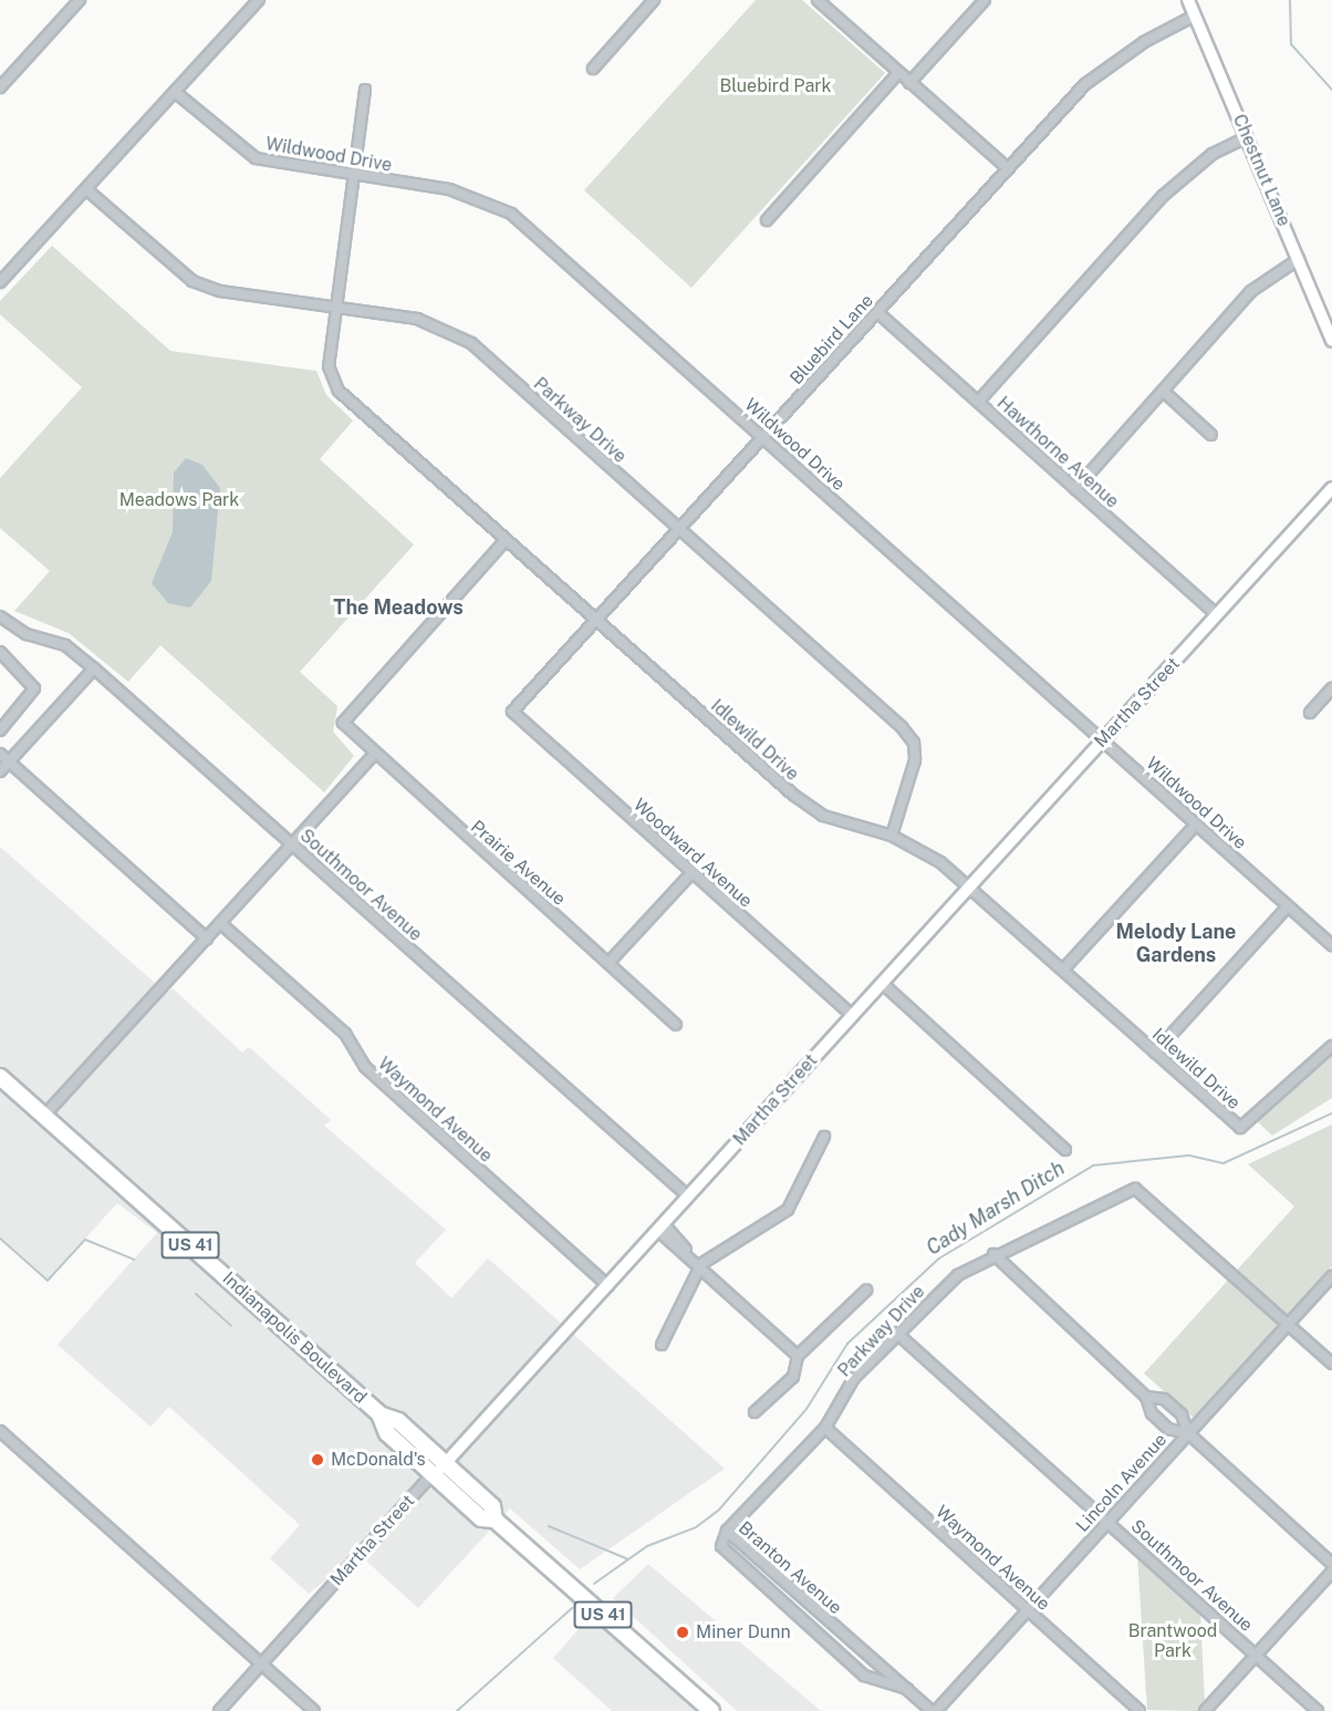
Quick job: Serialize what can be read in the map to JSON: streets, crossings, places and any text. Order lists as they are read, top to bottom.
{
  "streets": {
    "highway": ["US 41", "Indianapolis Boulevard"],
    "street": [
      "Wildwood Drive",
      "Chestnut Lane",
      "Bluebird Lane",
      "Parkway Drive",
      "Hawthorne Avenue",
      "Martha Street",
      "Idlewild Drive",
      "Woodward Avenue",
      "Prairie Avenue",
      "Southmoor Avenue",
      "Waymond Avenue",
      "Lincoln Avenue",
      "Branton Avenue"
    ]
  },
  "crossings": [
    ["Wildwood Drive", "Bluebird Lane"],
    ["Wildwood Drive", "Martha Street"],
    ["Chestnut Lane", "Bluebird Lane"],
    ["Bluebird Lane", "Parkway Drive"],
    ["Bluebird Lane", "Hawthorne Avenue"],
    ["Bluebird Lane", "Idlewild Drive"],
    ["Bluebird Lane", "Woodward Avenue"],
    ["Parkway Drive", "Idlewild Drive"],
    ["Parkway Drive", "Southmoor Avenue"],
    ["Parkway Drive", "Waymond Avenue"],
    ["Parkway Drive", "Lincoln Avenue"],
    ["Parkway Drive", "Branton Avenue"],
    ["Hawthorne Avenue", "Martha Street"],
    ["Martha Street", "Idlewild Drive"],
    ["Martha Street", "Woodward Avenue"],
    ["Martha Street", "Southmoor Avenue"],
    ["Martha Street", "Waymond Avenue"],
    ["Martha Street", "Indianapolis Boulevard"],
    ["Idlewild Drive", "Prairie Avenue"],
    ["Southmoor Avenue", "Lincoln Avenue"],
    ["Waymond Avenue", "Lincoln Avenue"],
    ["Lincoln Avenue", "Branton Avenue"]
  ],
  "districts": ["The Meadows", "Melody Lane Gardens"],
  "water": ["Cady Marsh Ditch"],
  "parks": ["Bluebird Park", "Meadows Park", "Brantwood Park"],
  "places": ["McDonald's", "Miner Dunn"]
}
